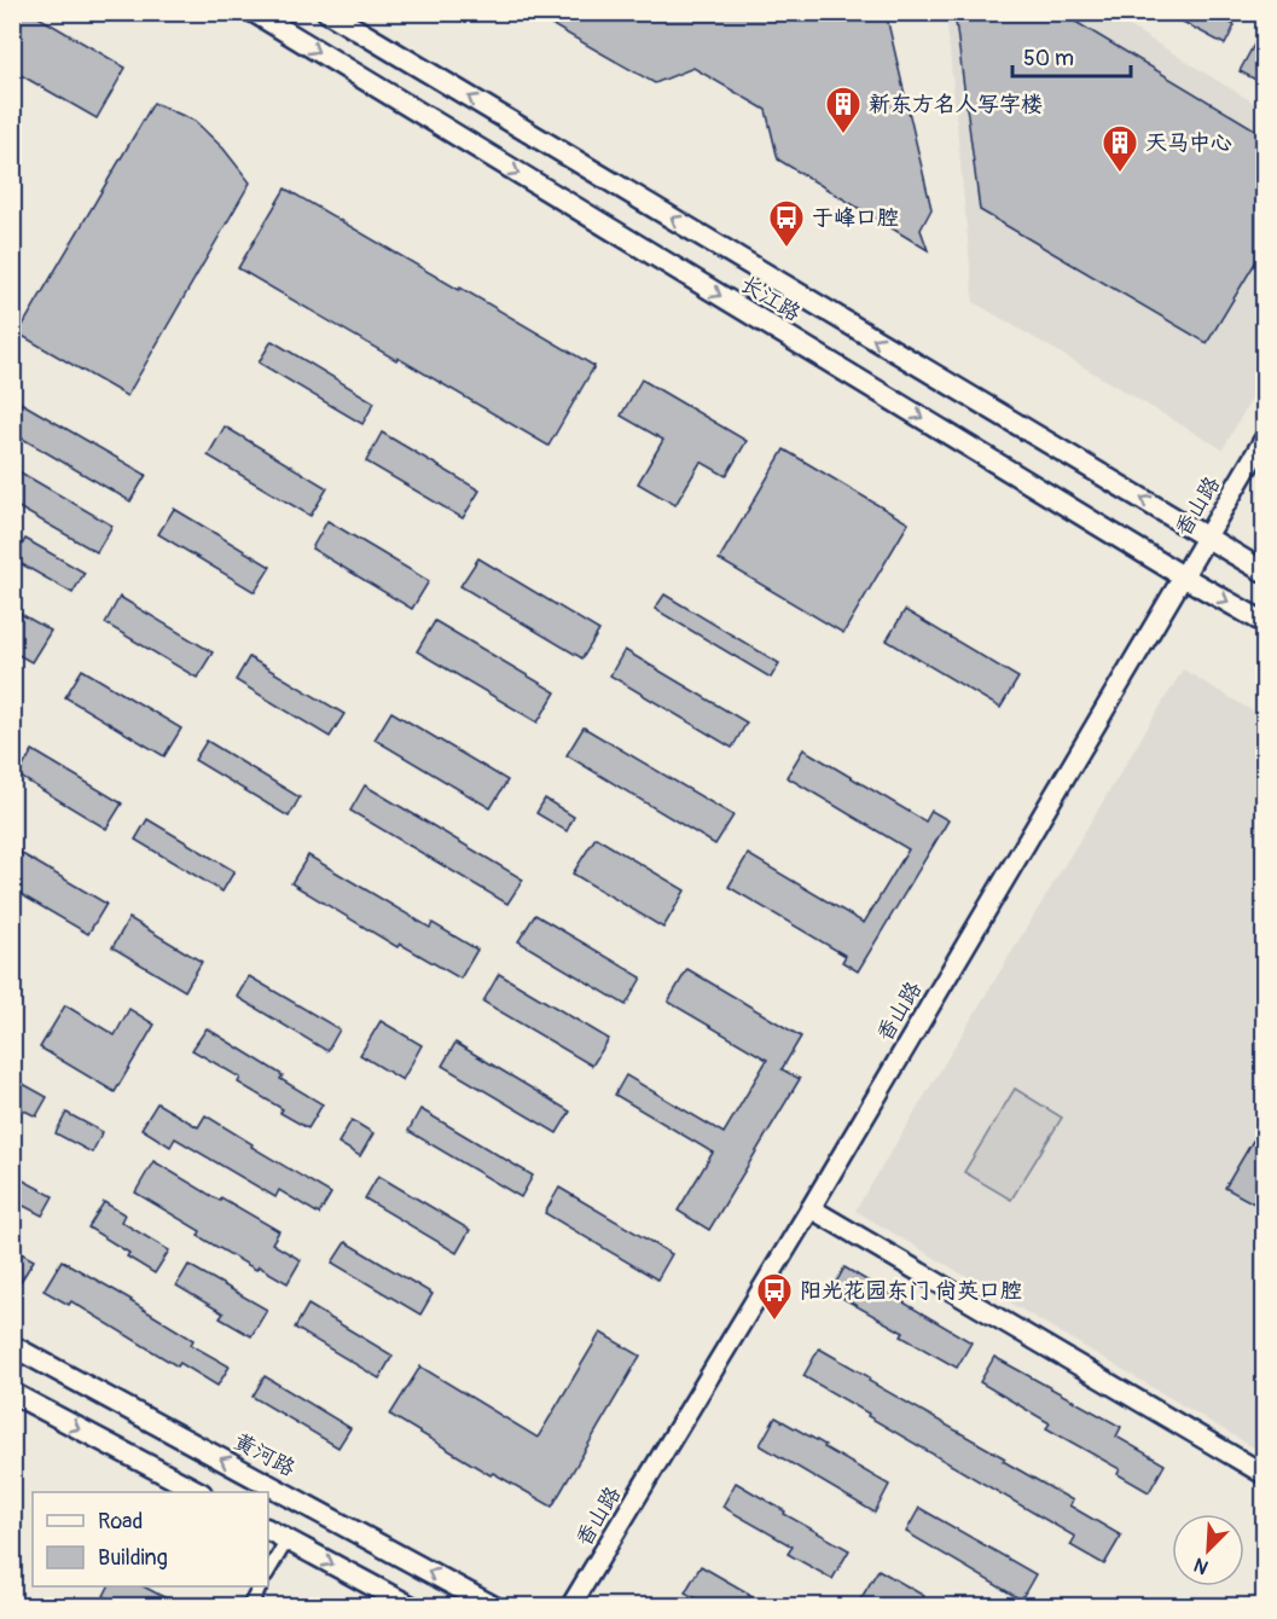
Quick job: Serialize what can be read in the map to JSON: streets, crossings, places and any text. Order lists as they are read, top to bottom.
{
  "streets": {
    "main road": ["长江路", "黄河路"],
    "street": ["香山路"]
  },
  "crossings": [
    ["长江路", "香山路"]
  ],
  "places": {
    "building": ["新东方名人写字楼", "天马中心"],
    "bus stop": ["于峰口腔", "阳光花园东门 尚英口腔"]
  },
  "legend": ["Road", "Building"],
  "scale_bar": "50 m",
  "north": "bottom left"
}
